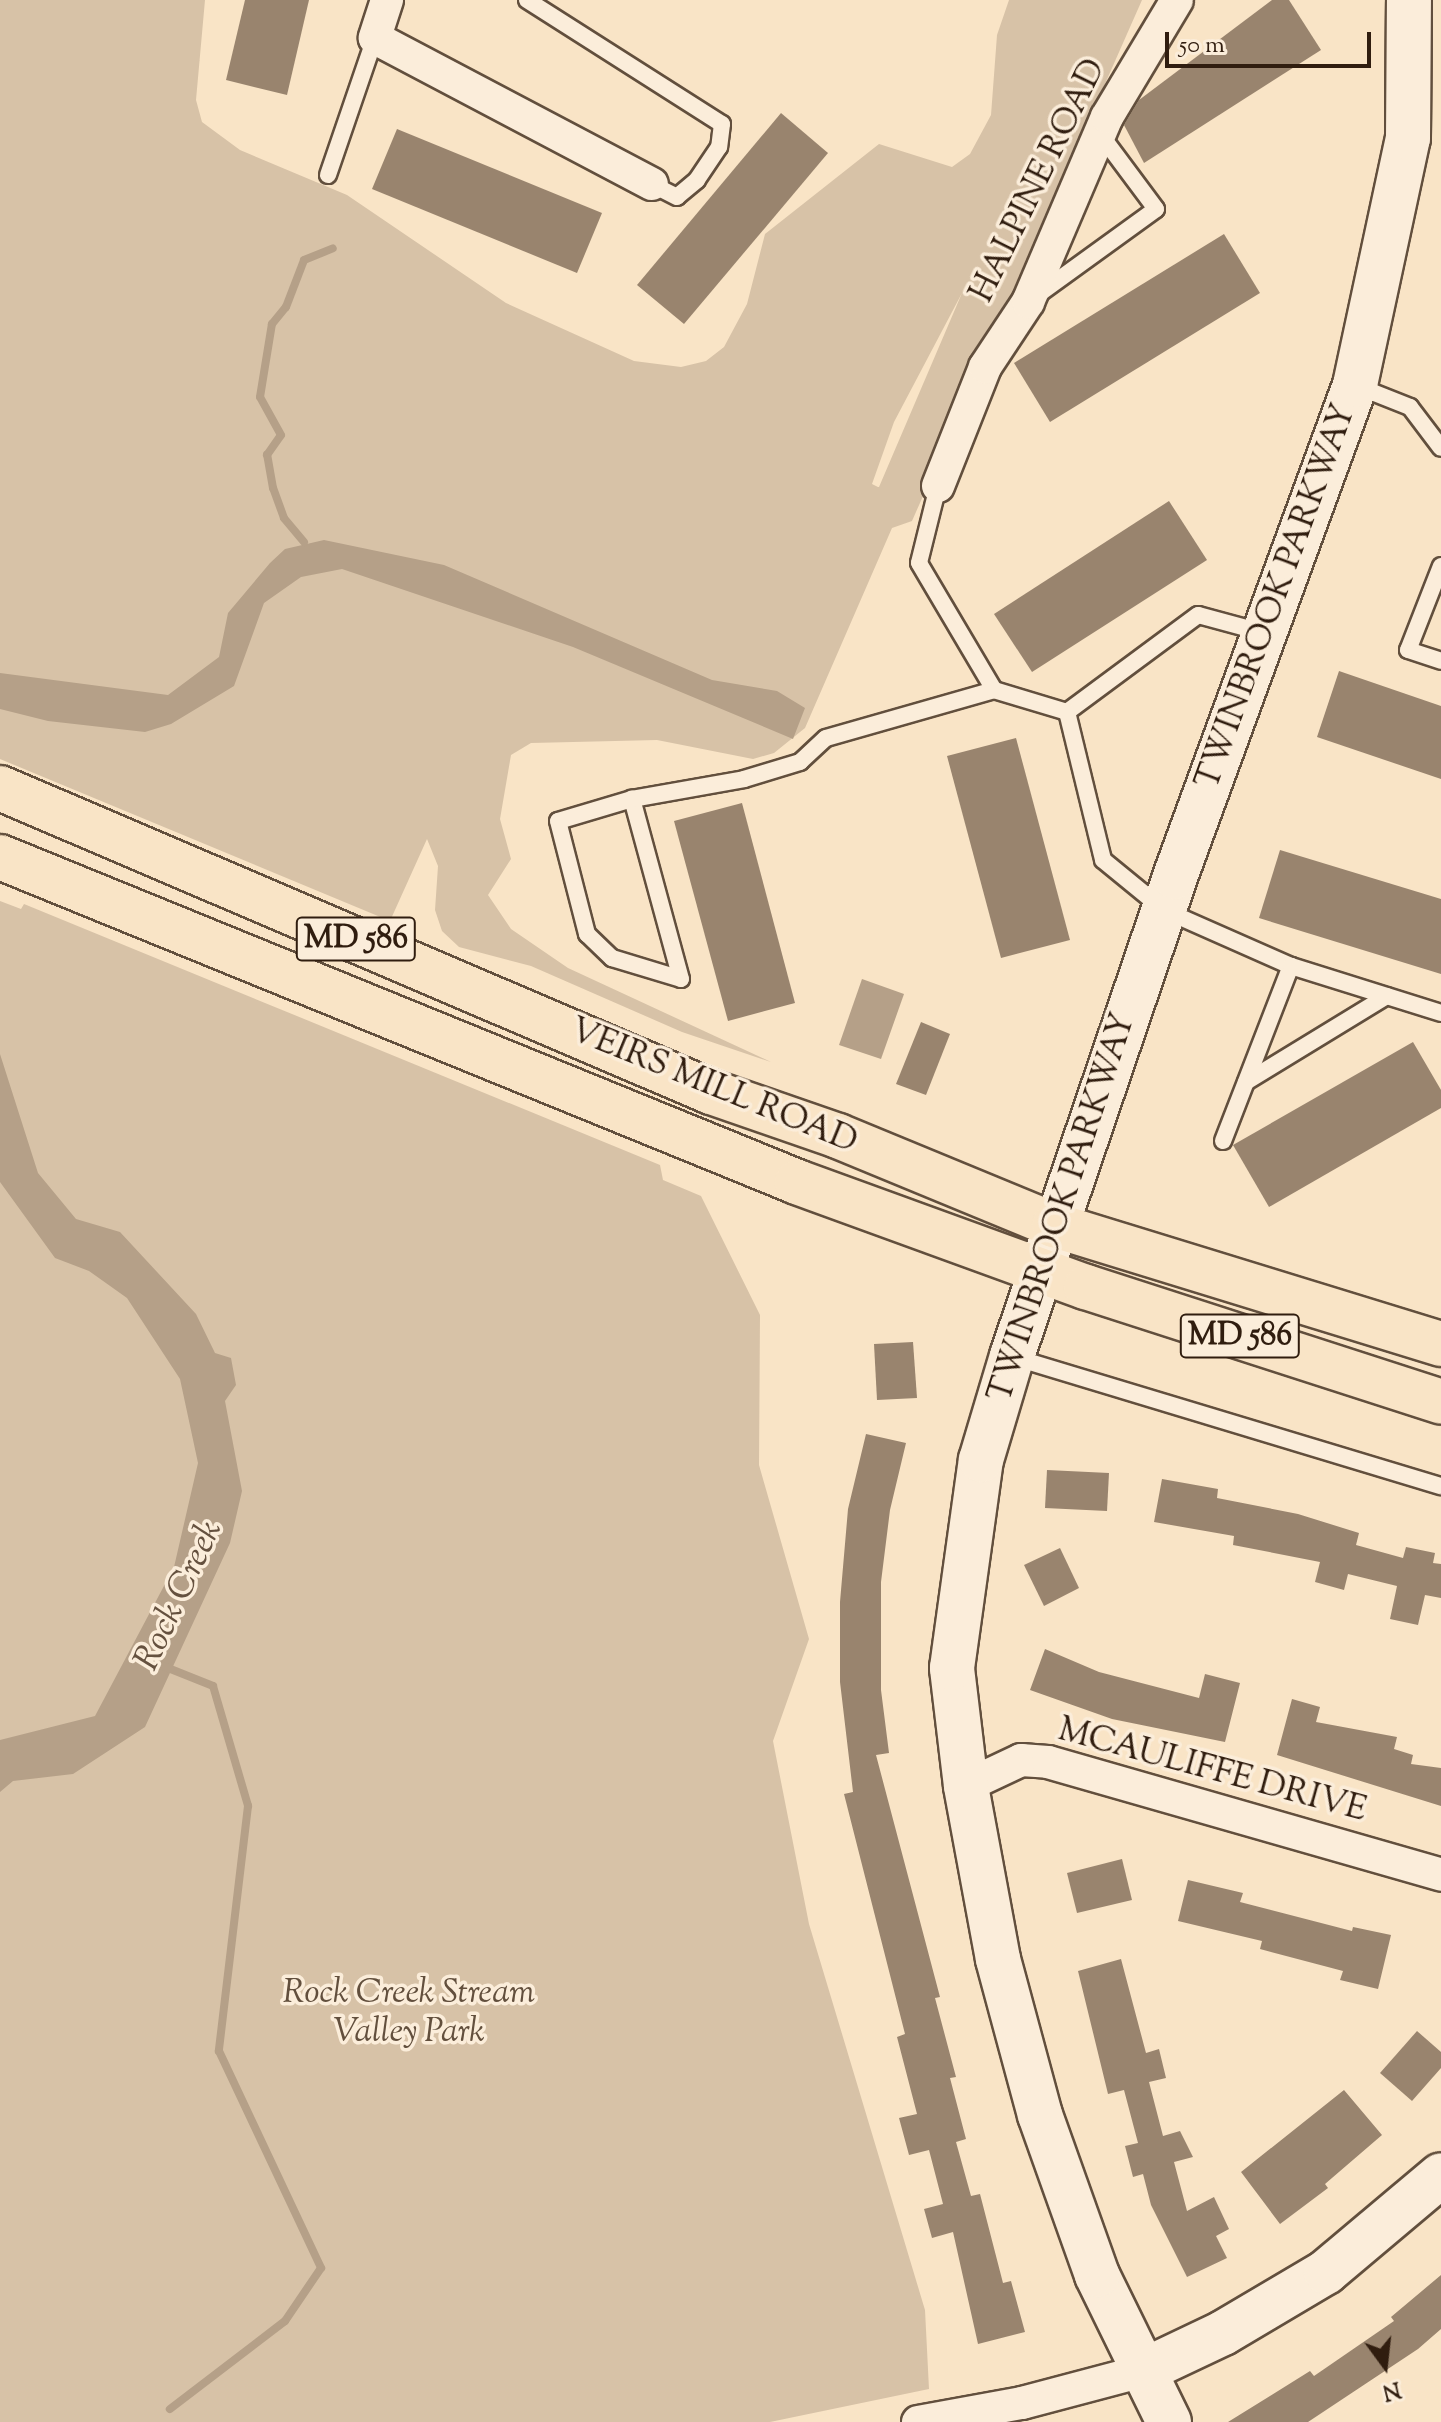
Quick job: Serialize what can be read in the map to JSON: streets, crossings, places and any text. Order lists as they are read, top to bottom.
{
  "streets": {
    "main road": ["MD 586", "VEIRS MILL ROAD"],
    "street": ["HALPINE ROAD", "TWINBROOK PARKWAY", "MCAULIFFE DRIVE"]
  },
  "crossings": [
    ["TWINBROOK PARKWAY", "VEIRS MILL ROAD"],
    ["TWINBROOK PARKWAY", "MCAULIFFE DRIVE"]
  ],
  "water": ["Rock Creek"],
  "parks": ["Rock Creek Stream Valley Park"],
  "scale_bar": "50 m",
  "north": "bottom"
}
